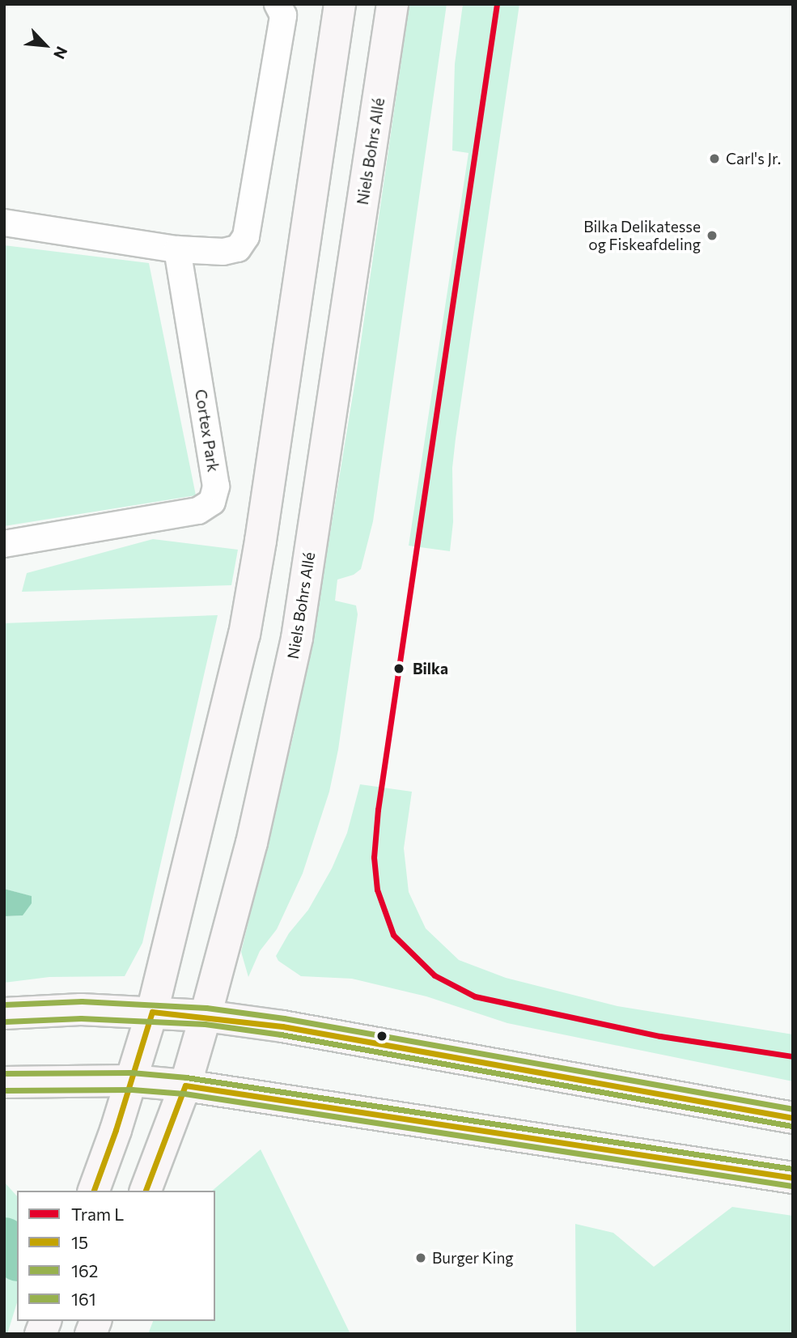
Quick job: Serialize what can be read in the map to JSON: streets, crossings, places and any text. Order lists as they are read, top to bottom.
{
  "streets": {
    "street": ["Niels Bohrs Allé", "Cortex Park"]
  },
  "places": [
    "Carl's Jr.",
    "Bilka Delikatesse og Fiskeafdeling",
    "Bilka",
    "Burger King"
  ],
  "lines": [
    "tram line L",
    "transit line 161",
    "transit line 15",
    "transit line 162"
  ],
  "legend": [
    "Tram L",
    "15",
    "162",
    "161"
  ],
  "north": "bottom right"
}
